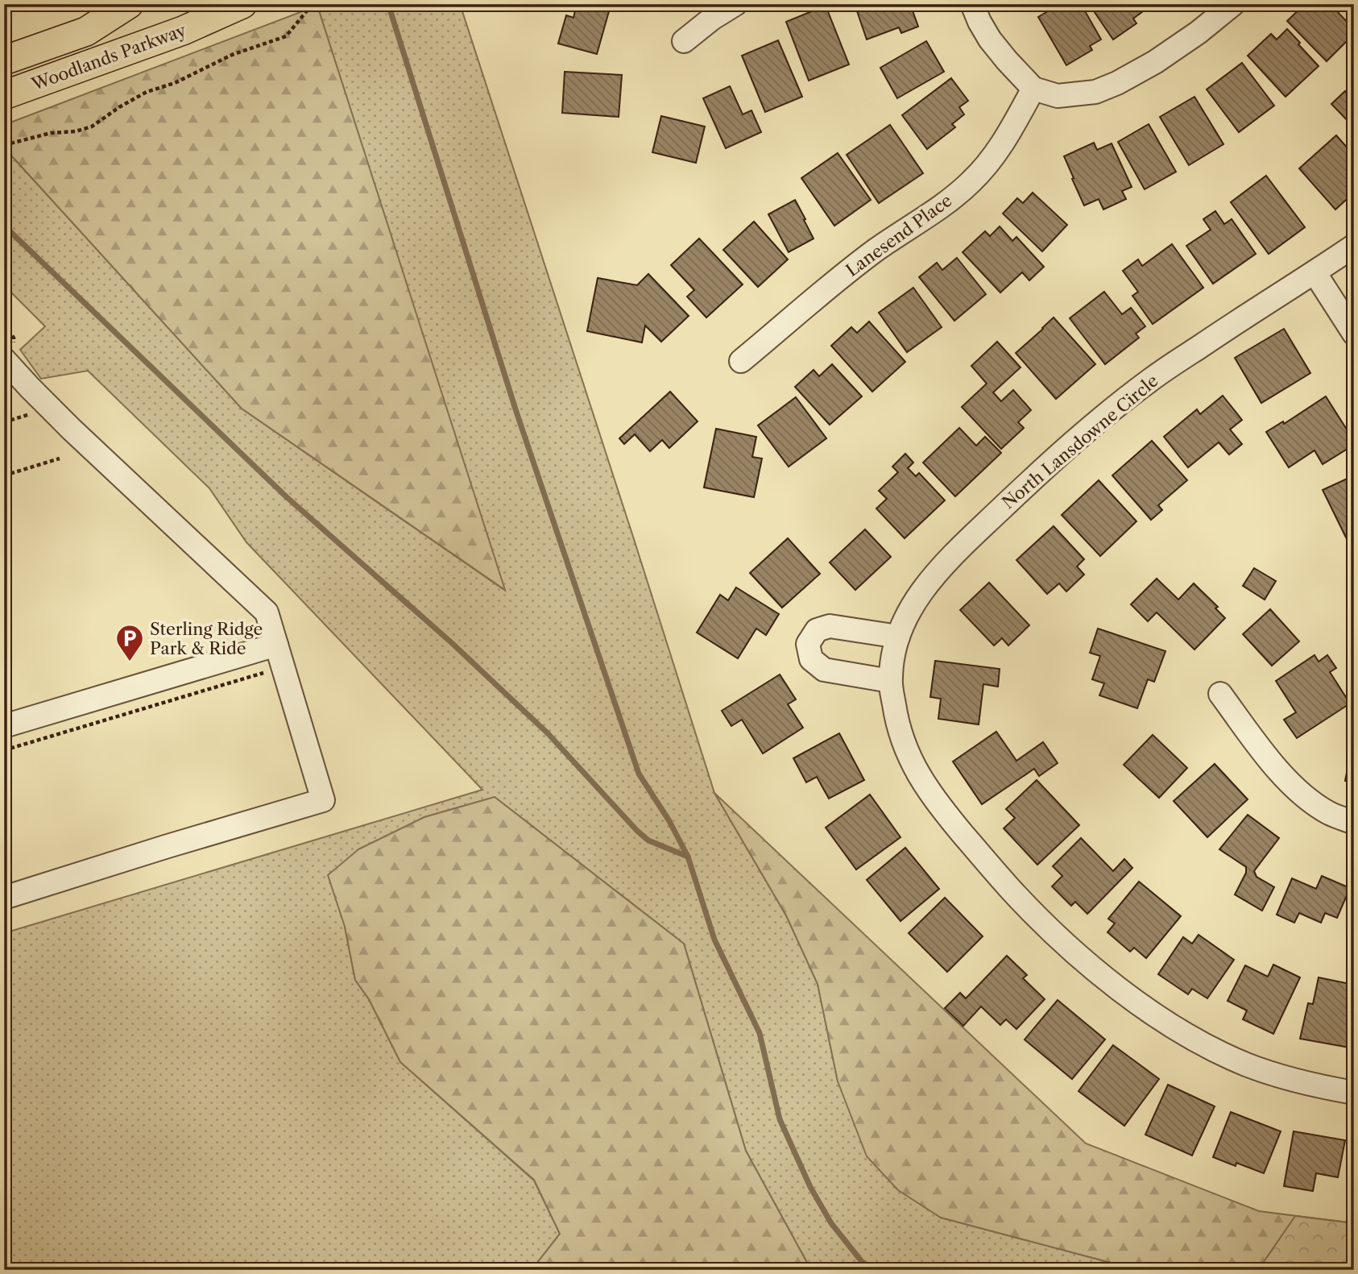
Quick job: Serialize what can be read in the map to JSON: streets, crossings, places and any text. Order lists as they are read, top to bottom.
{
  "streets": {
    "main road": ["Woodlands Parkway"],
    "street": ["Lanesend Place", "North Lansdowne Circle"]
  },
  "places": {
    "parking": ["Sterling Ridge Park & Ride"]
  }
}
